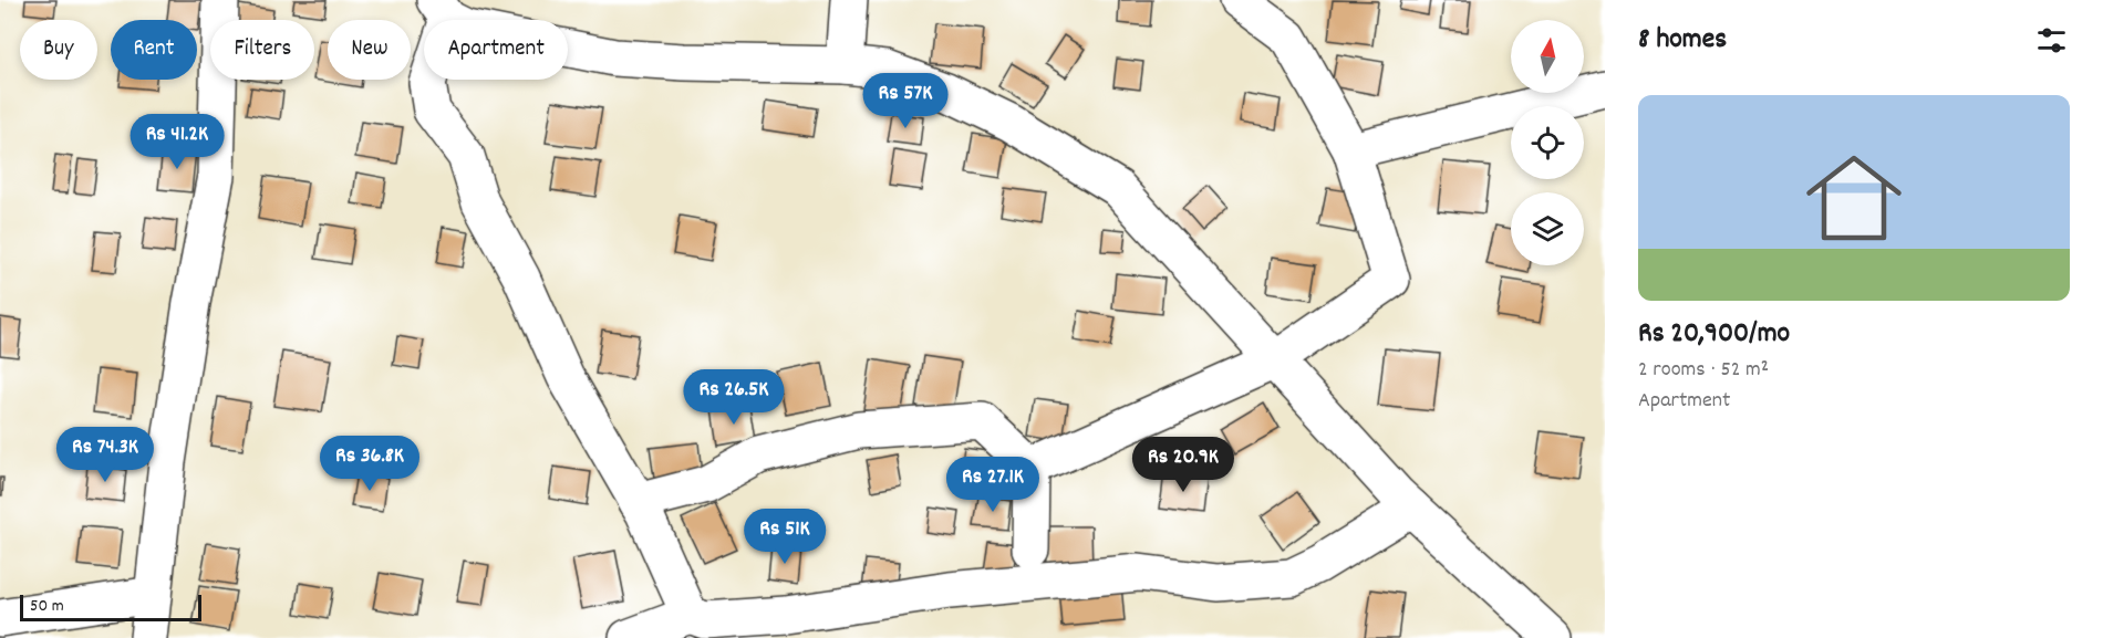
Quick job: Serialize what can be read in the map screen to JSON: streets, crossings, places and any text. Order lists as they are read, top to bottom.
{
  "scale_bar": "50 m",
  "north": "top",
  "page": {
    "heading": "8 homes",
    "chip": [
      "Buy",
      "Rent",
      "Filters",
      "New",
      "Apartment"
    ],
    "price": [
      "Rs 57K",
      "Rs 41.2K",
      "Rs 26.5K",
      "Rs 74.3K",
      "Rs 36.8K",
      "Rs 20.9K",
      "Rs 27.1K",
      "Rs 51K"
    ],
    "list": [
      {
        "name": "Rs 20,900/mo",
        "note": "2 rooms · 52 m² · Apartment"
      }
    ],
    "scale": "50 m"
  }
}
